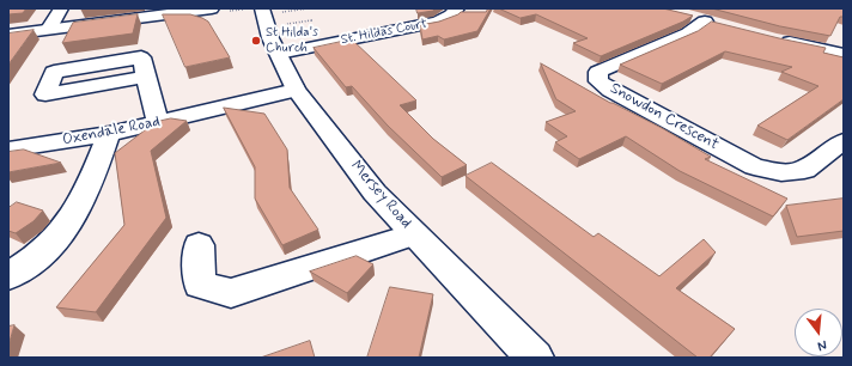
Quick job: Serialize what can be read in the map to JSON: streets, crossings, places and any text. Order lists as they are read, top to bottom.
{
  "streets": {
    "street": [
      "St. Hildas Court",
      "Snowdon Crescent",
      "Oxendale Road",
      "Mersey Road"
    ]
  },
  "crossings": [
    ["St. Hildas Court", "Mersey Road"],
    ["Oxendale Road", "Mersey Road"]
  ],
  "places": ["St Hilda's Church"],
  "north": "bottom"
}
